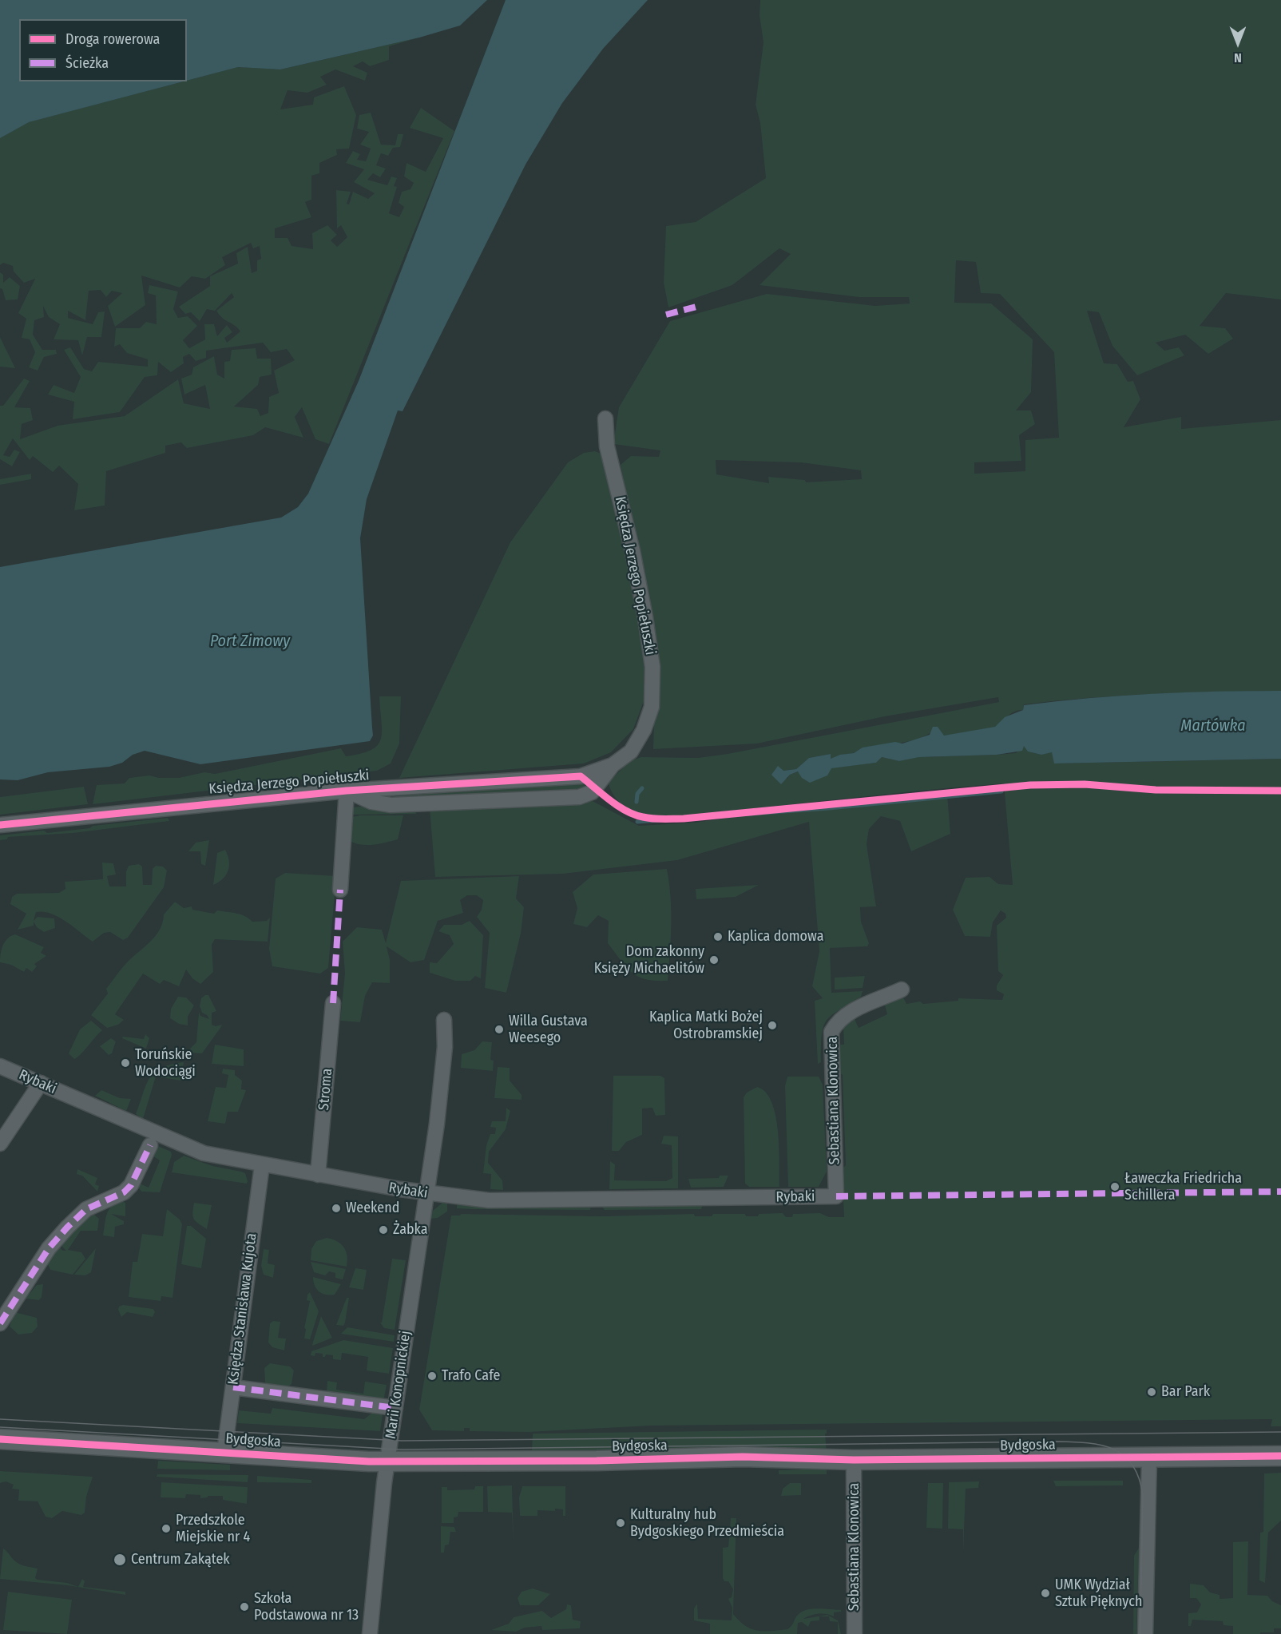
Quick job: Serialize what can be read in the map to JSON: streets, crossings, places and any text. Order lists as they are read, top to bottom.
{
  "streets": {
    "street": [
      "Księdza Jerzego Popiełuszki",
      "Rybaki",
      "Stroma",
      "Sebastiana Klonowica",
      "Księdza Stanisława Kujota",
      "Marii Konopnickiej",
      "Bydgoska"
    ]
  },
  "crossings": [
    ["Rybaki", "Stroma"],
    ["Rybaki", "Sebastiana Klonowica"],
    ["Rybaki", "Księdza Stanisława Kujota"],
    ["Rybaki", "Marii Konopnickiej"],
    ["Sebastiana Klonowica", "Bydgoska"],
    ["Księdza Stanisława Kujota", "Bydgoska"],
    ["Marii Konopnickiej", "Bydgoska"]
  ],
  "water": ["Port Zimowy", "Martówka"],
  "places": [
    "Kaplica domowa",
    "Dom zakonny Księży Michaelitów",
    "Kaplica Matki Bożej Ostrobramskiej",
    "Willa Gustava Weesego",
    "Toruńskie Wodociągi",
    "Ławeczka Friedricha Schillera",
    "Weekend",
    "Żabka",
    "Trafo Cafe",
    "Bar Park",
    "Kulturalny hub Bydgoskiego Przedmieścia",
    "Przedszkole Miejskie nr 4",
    "Centrum Zakątek",
    "UMK Wydział Sztuk Pięknych",
    "Szkoła Podstawowa nr 13"
  ],
  "legend": ["Droga rowerowa", "Ścieżka"],
  "north": "bottom"
}
